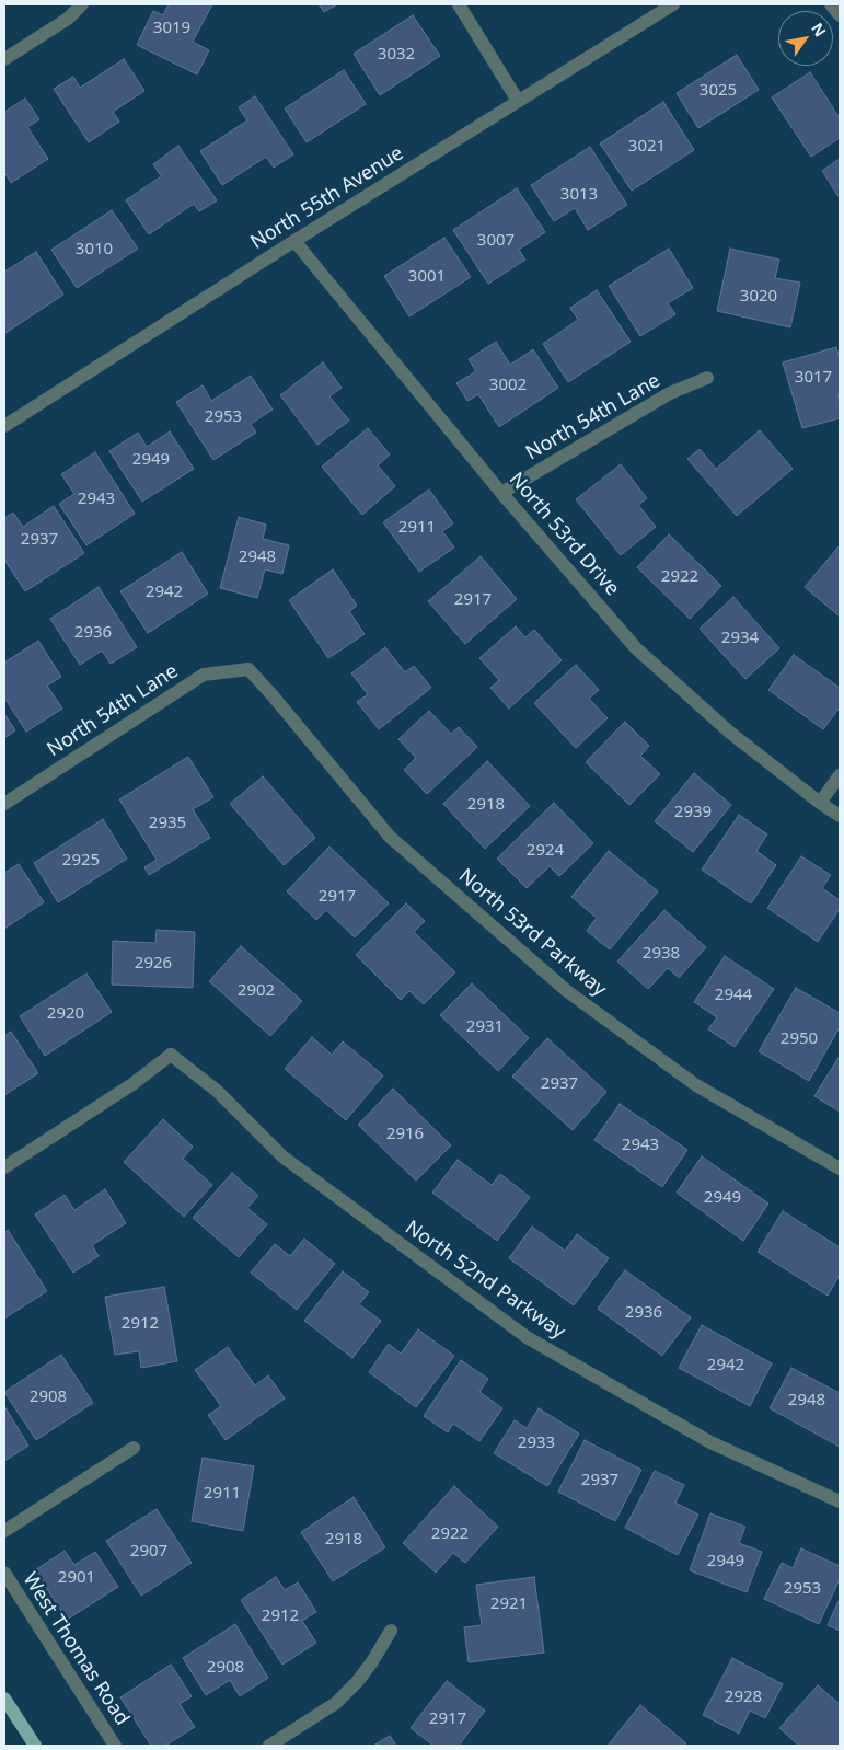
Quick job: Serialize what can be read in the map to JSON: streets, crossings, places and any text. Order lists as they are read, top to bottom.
{
  "streets": {
    "street": [
      "North 55th Avenue",
      "North 54th Lane",
      "North 53rd Drive",
      "North 53rd Parkway",
      "North 52nd Parkway",
      "West Thomas Road"
    ]
  },
  "crossings": [
    ["North 55th Avenue", "North 53rd Drive"],
    ["North 54th Lane", "North 53rd Drive"],
    ["North 54th Lane", "North 53rd Parkway"]
  ],
  "house_numbers": [
    "3019",
    "3032",
    "3025",
    "3021",
    "3013",
    "3007",
    "3010",
    "3001",
    "3020",
    "3017",
    "3002",
    "2953",
    "2949",
    "2943",
    "2911",
    "2937",
    "2948",
    "2922",
    "2942",
    "2917",
    "2936",
    "2934",
    "2918",
    "2939",
    "2935",
    "2924",
    "2925",
    "2917",
    "2938",
    "2926",
    "2902",
    "2944",
    "2920",
    "2931",
    "2950",
    "2937",
    "2916",
    "2943",
    "2949",
    "2936",
    "2912",
    "2942",
    "2908",
    "2948",
    "2933",
    "2937",
    "2911",
    "2922",
    "2918",
    "2907",
    "2949",
    "2901",
    "2953",
    "2921",
    "2912",
    "2908",
    "2928",
    "2917"
  ],
  "north": "top right"
}
